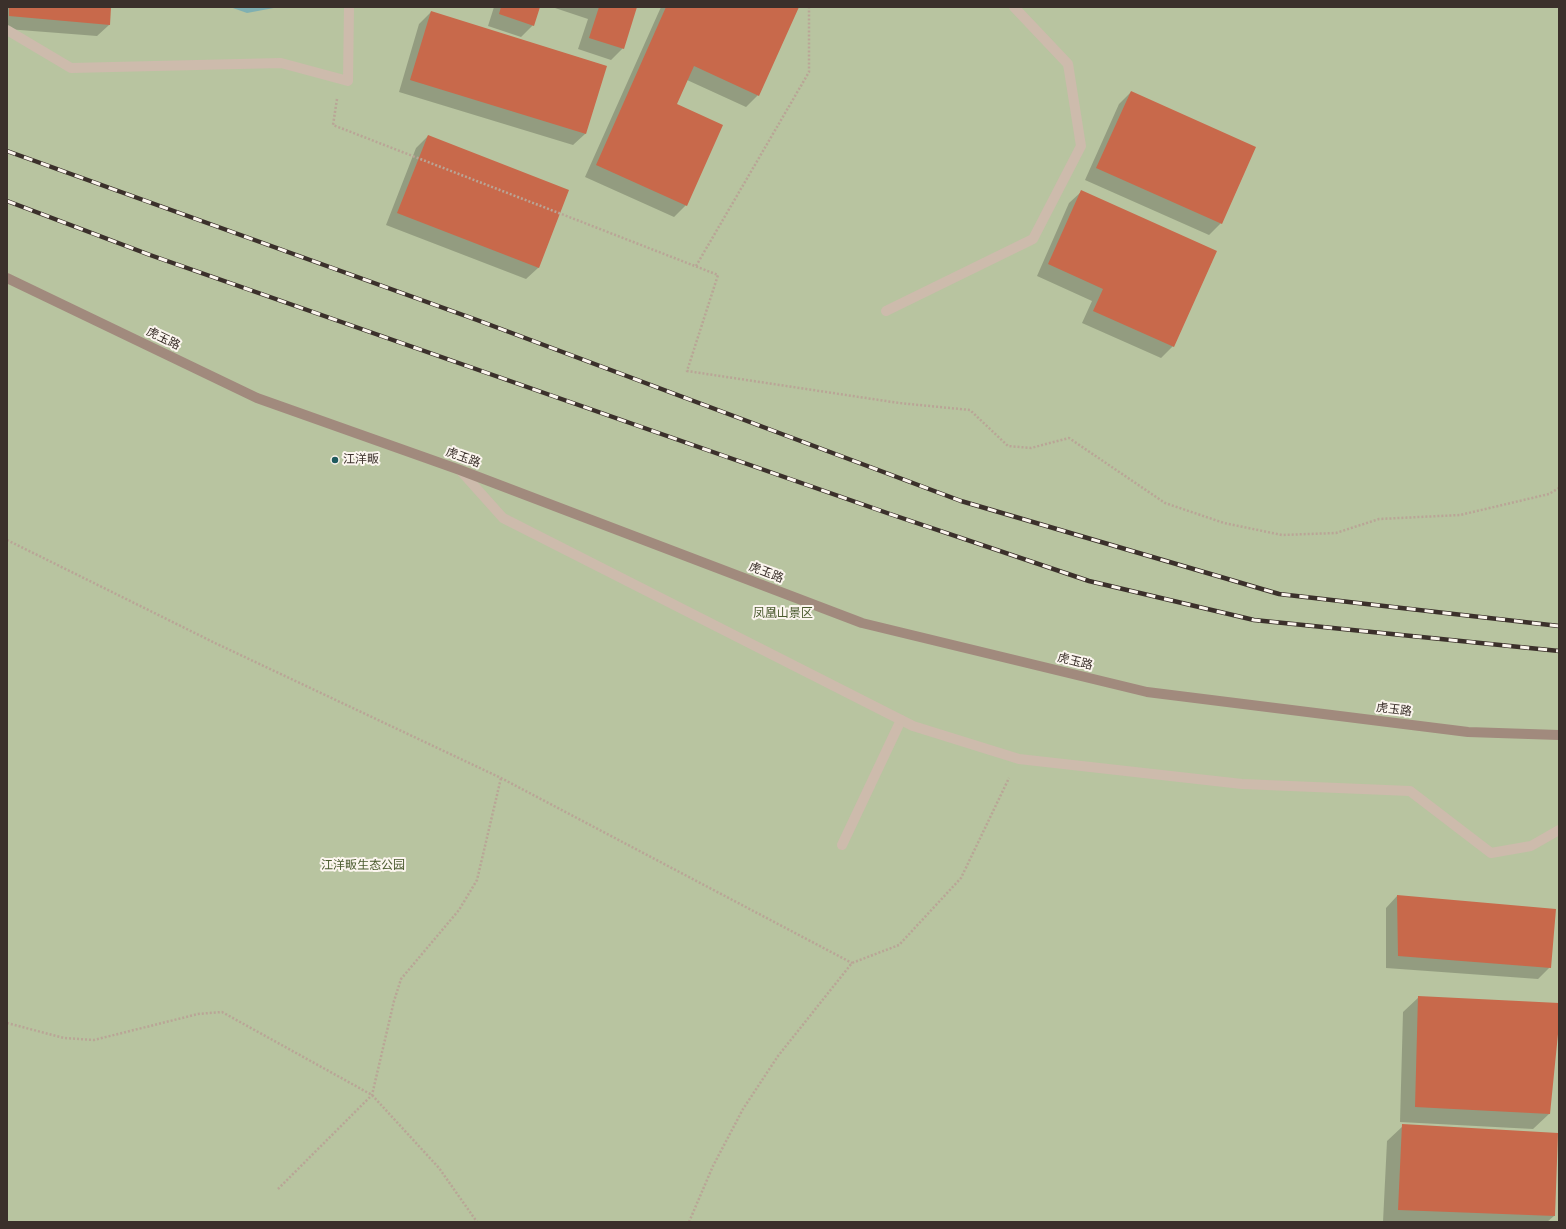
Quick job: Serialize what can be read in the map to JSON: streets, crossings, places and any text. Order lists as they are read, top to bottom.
{
  "streets": {
    "street": ["虎玉路"]
  },
  "parks": ["凤凰山景区", "江洋畈生态公园"],
  "places": ["江洋畈"]
}
